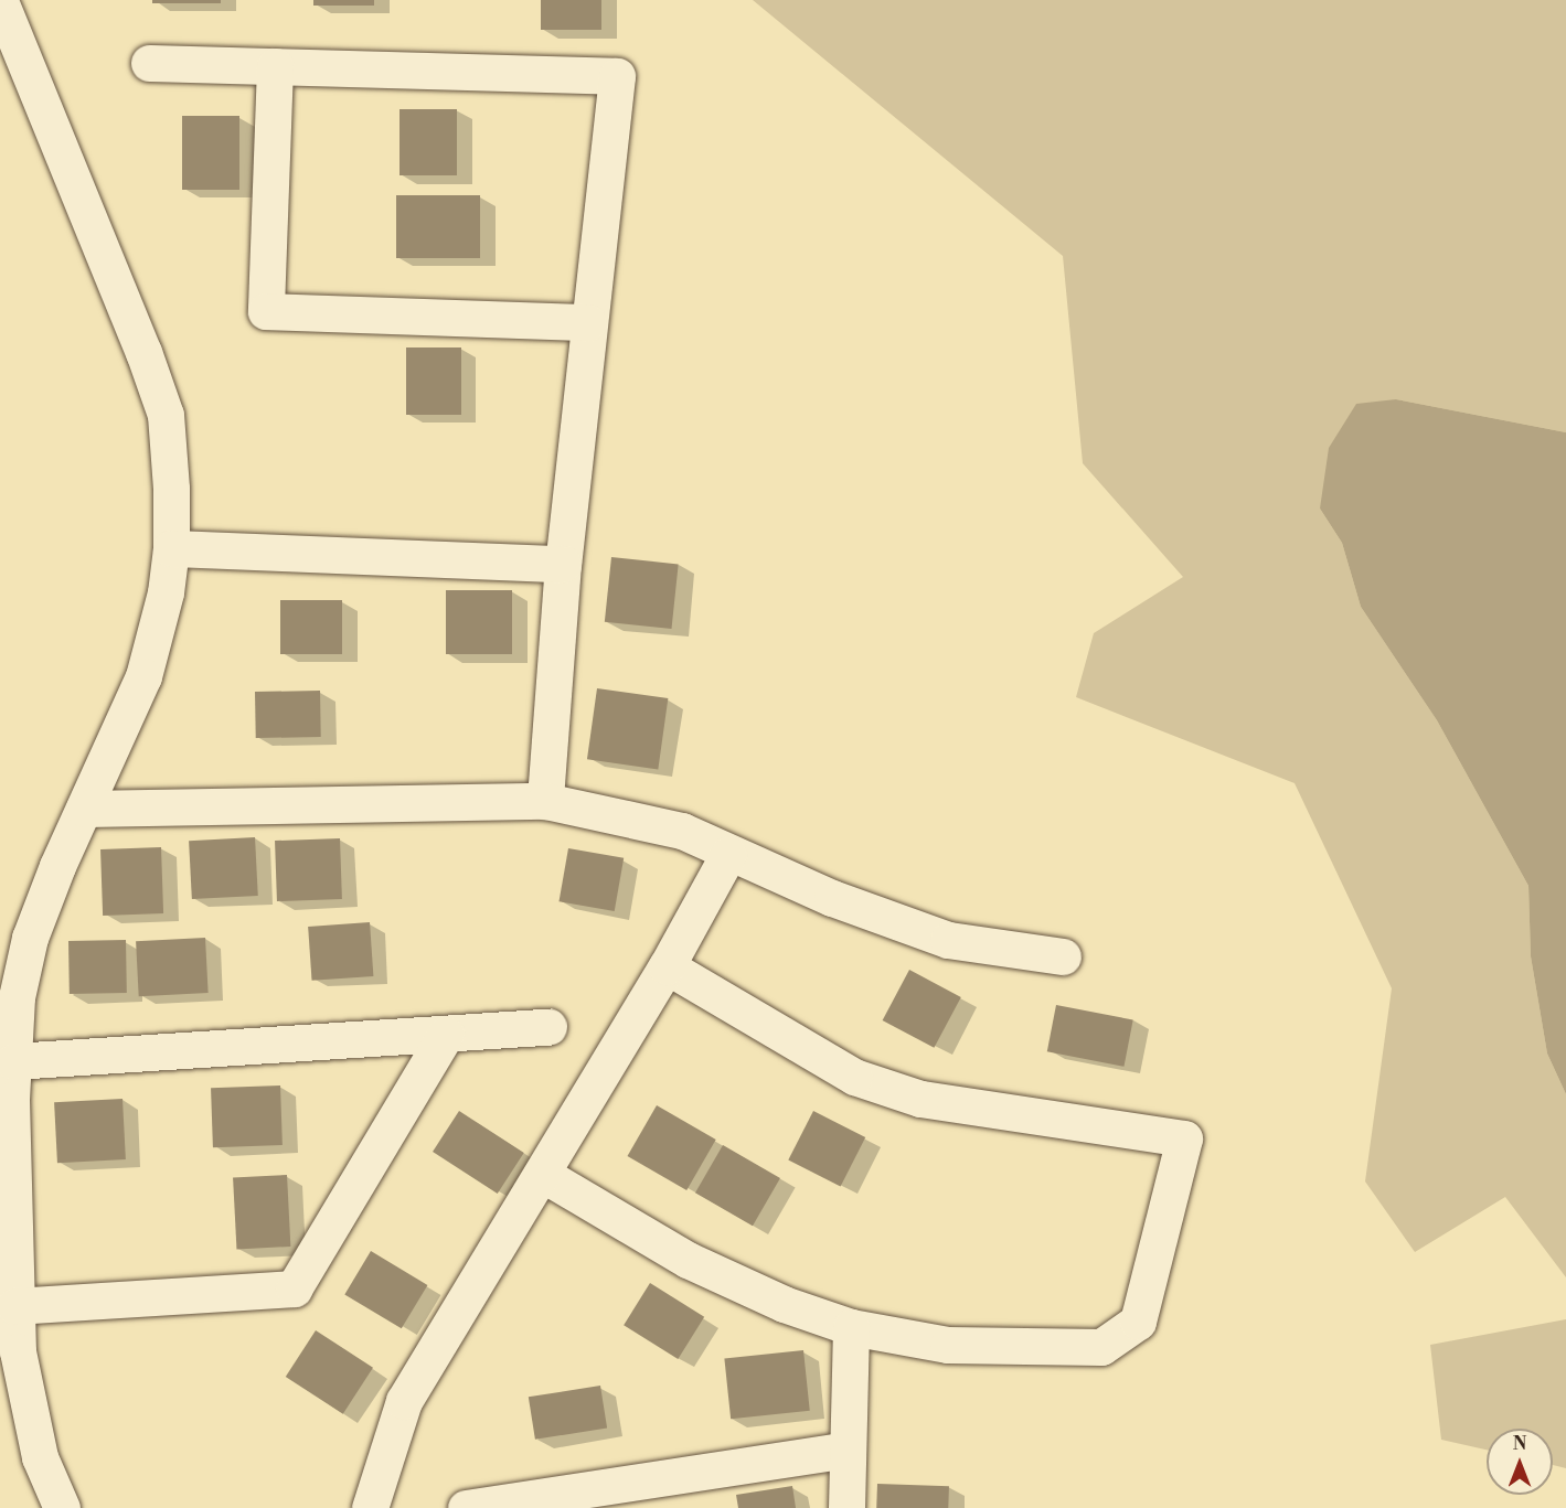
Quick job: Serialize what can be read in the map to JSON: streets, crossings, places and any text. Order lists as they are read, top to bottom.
{
  "north": "top"
}
